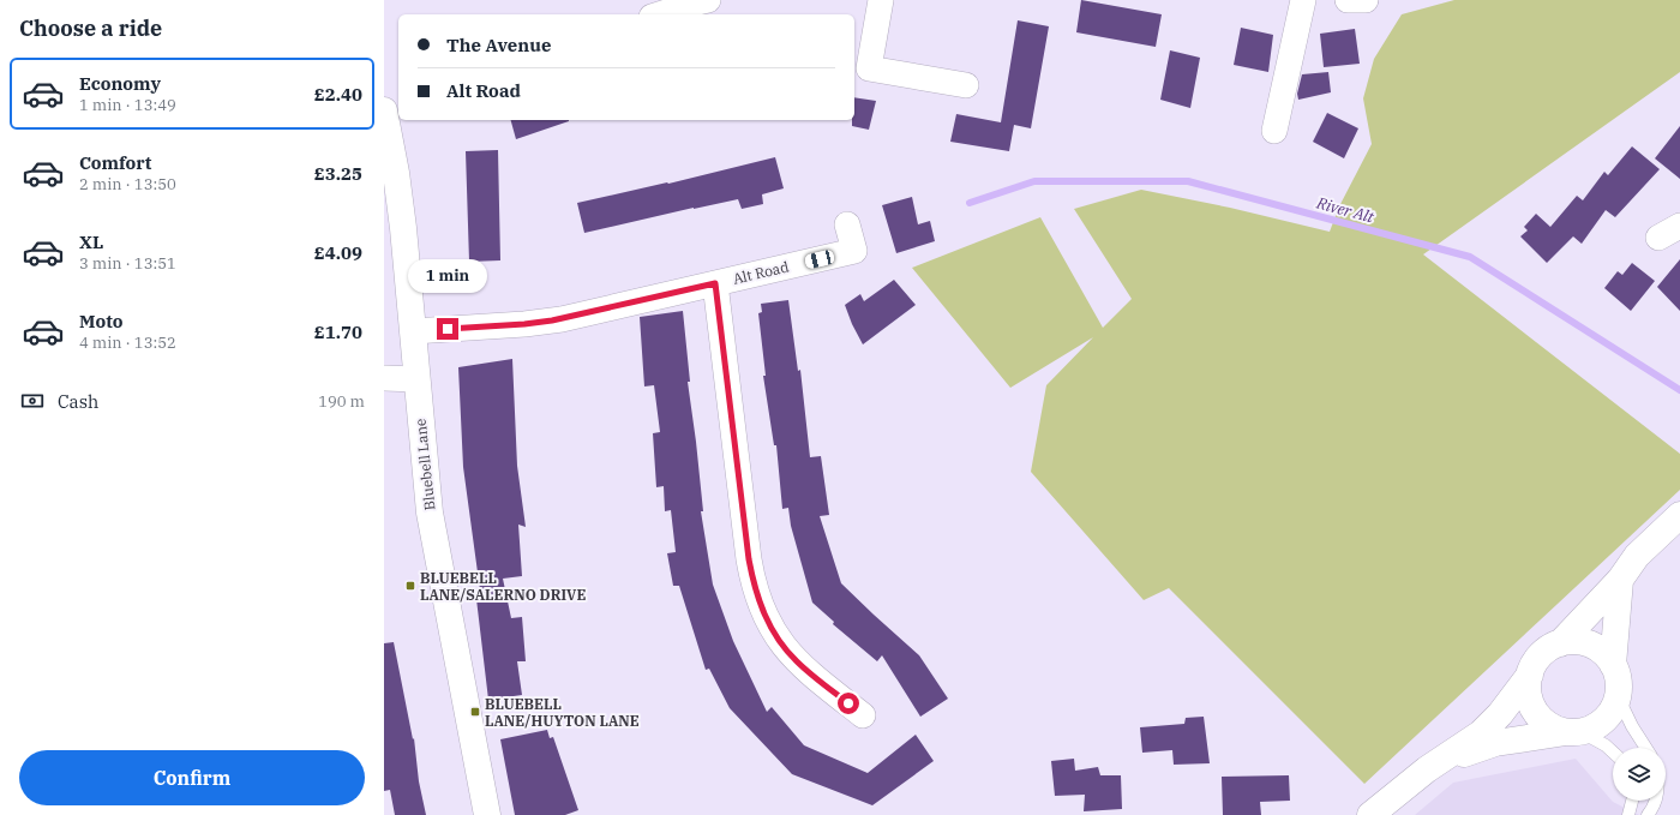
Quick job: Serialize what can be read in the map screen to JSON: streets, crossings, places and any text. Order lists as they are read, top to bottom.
{
  "streets": {
    "main road": ["Bluebell Lane"],
    "street": ["Alt Road"]
  },
  "crossings": [
    ["Alt Road", "Bluebell Lane"]
  ],
  "water": ["River Alt"],
  "places": {
    "transit": ["BLUEBELL LANE/SALERNO DRIVE", "BLUEBELL LANE/HUYTON LANE"]
  },
  "page": {
    "heading": "Choose a ride",
    "banner": ["The Avenue", "Alt Road"],
    "list": [
      {
        "name": "Economy",
        "note": "1 min · 13:49",
        "value": "£2.40"
      },
      {
        "name": "Comfort",
        "note": "2 min · 13:50",
        "value": "£3.25"
      },
      {
        "name": "XL",
        "note": "3 min · 13:51",
        "value": "£4.09"
      },
      {
        "name": "Moto",
        "note": "4 min · 13:52",
        "value": "£1.70"
      }
    ],
    "bubble": "1 min",
    "pay": ["Cash", "190 m"],
    "buttons": "Confirm"
  }
}
